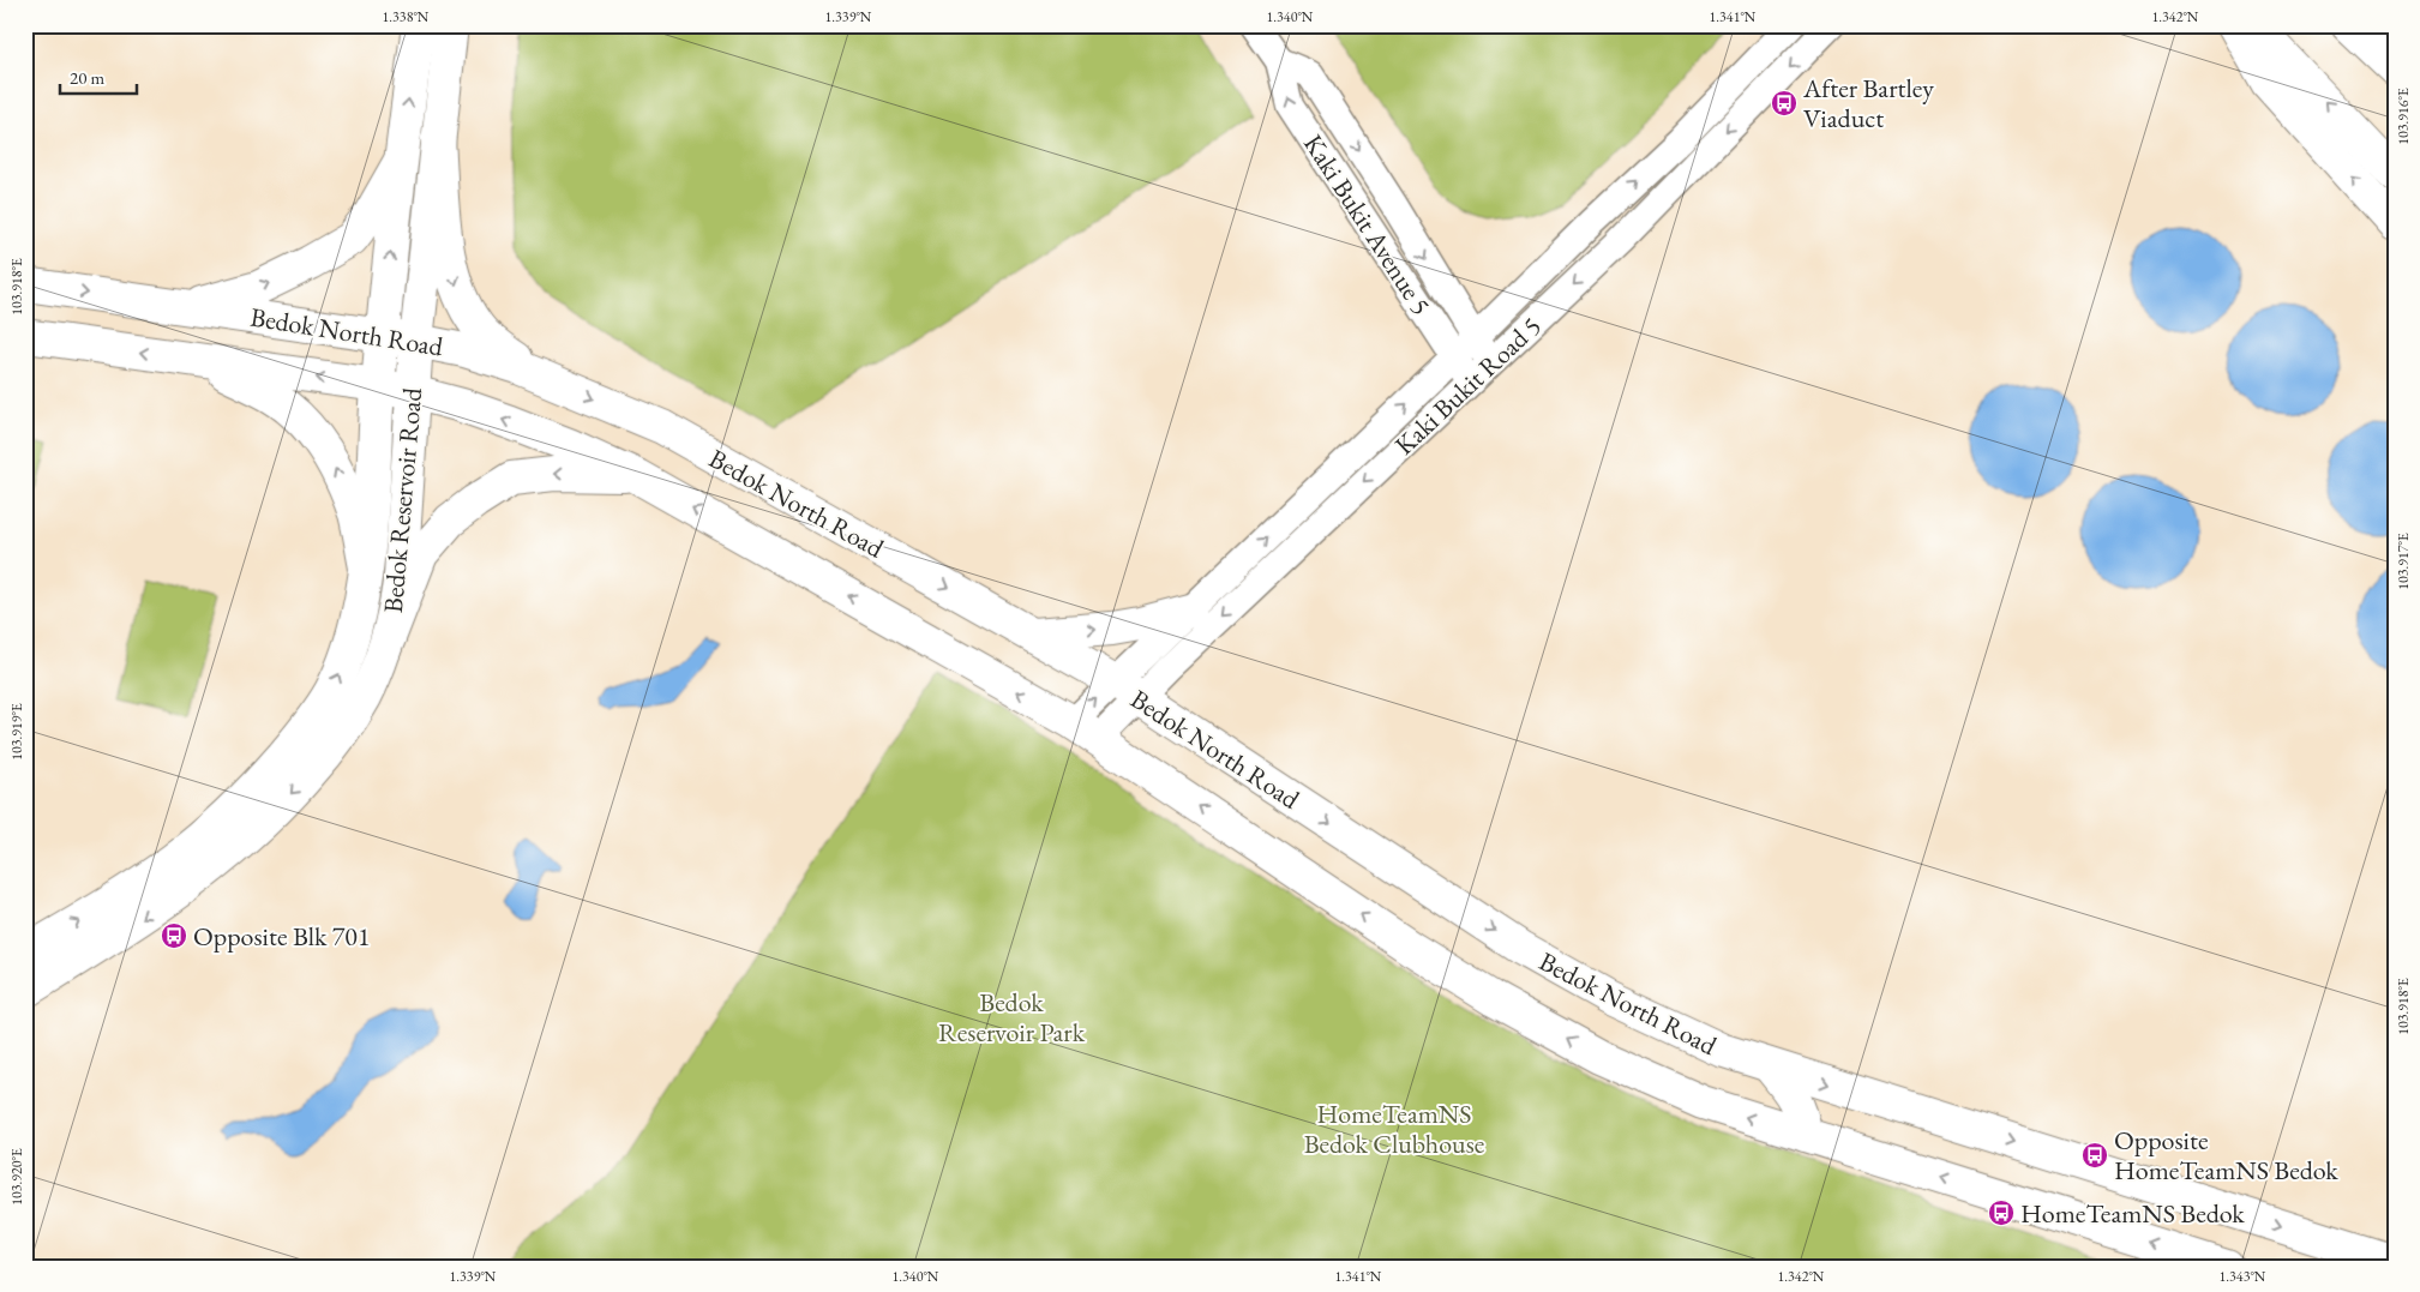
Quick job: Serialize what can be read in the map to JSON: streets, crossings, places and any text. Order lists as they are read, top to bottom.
{
  "streets": {
    "main road": ["Bedok North Road", "Bedok Reservoir Road"],
    "street": ["Kaki Bukit Avenue 5", "Kaki Bukit Road 5"]
  },
  "crossings": [
    ["Kaki Bukit Avenue 5", "Kaki Bukit Road 5"],
    ["Bedok North Road", "Kaki Bukit Road 5"],
    ["Bedok North Road", "Bedok Reservoir Road"]
  ],
  "parks": ["Bedok Reservoir Park", "HomeTeamNS Bedok Clubhouse"],
  "places": {
    "bus stop": [
      "After Bartley Viaduct",
      "Opposite Blk 701",
      "Opposite HomeTeamNS Bedok",
      "HomeTeamNS Bedok"
    ]
  },
  "scale_bar": "20 m",
  "coordinates": [
    "1.338°N",
    "1.339°N",
    "1.340°N",
    "1.341°N",
    "1.342°N",
    "103.916°E",
    "103.918°E",
    "103.917°E",
    "103.919°E",
    "103.920°E",
    "1.343°N"
  ]
}
